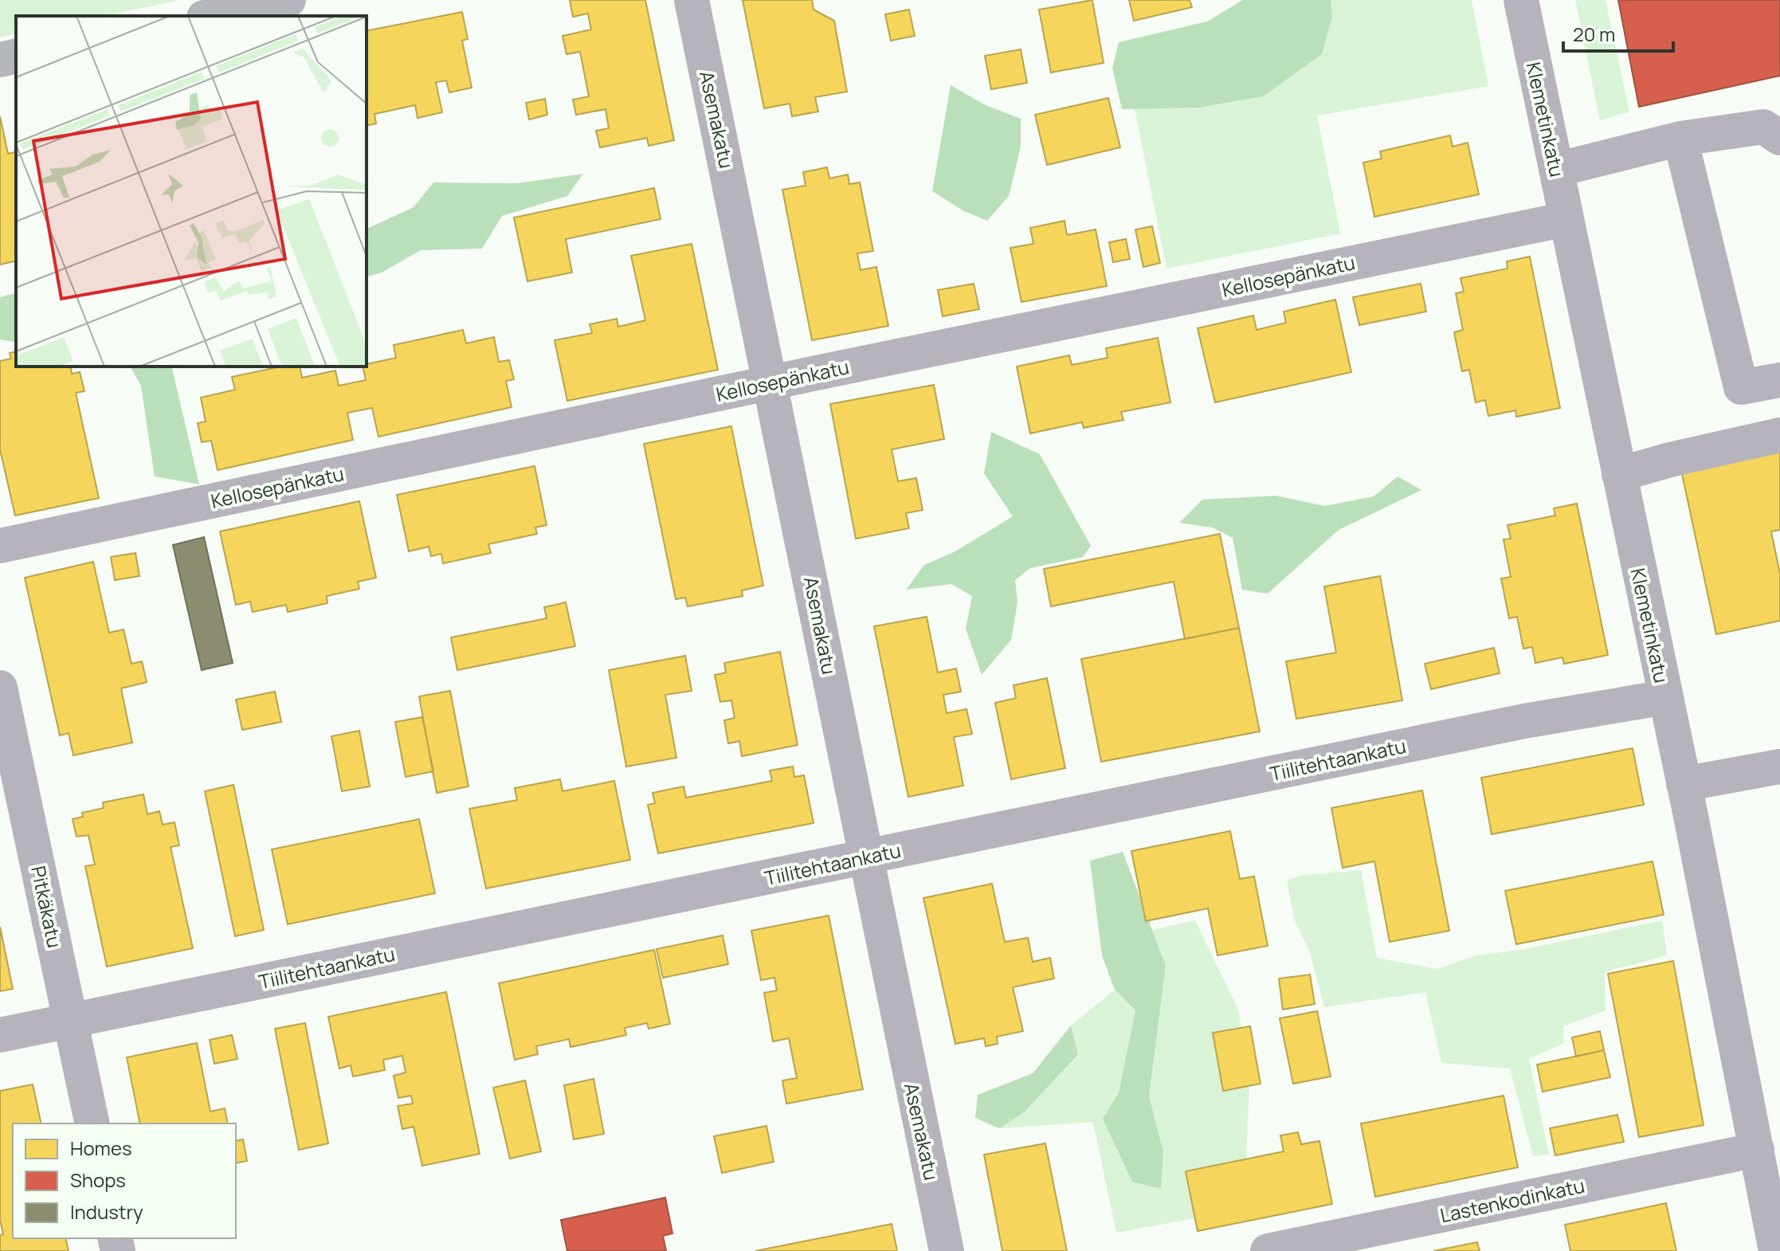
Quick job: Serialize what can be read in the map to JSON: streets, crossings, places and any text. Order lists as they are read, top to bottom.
{
  "streets": {
    "street": [
      "Asemakatu",
      "Klemetinkatu",
      "Kellosepänkatu",
      "Tiilitehtaankatu",
      "Pitkäkatu",
      "Lastenkodinkatu"
    ]
  },
  "crossings": [
    ["Asemakatu", "Kellosepänkatu"],
    ["Asemakatu", "Tiilitehtaankatu"],
    ["Klemetinkatu", "Kellosepänkatu"],
    ["Klemetinkatu", "Tiilitehtaankatu"],
    ["Klemetinkatu", "Lastenkodinkatu"],
    ["Tiilitehtaankatu", "Pitkäkatu"]
  ],
  "legend": ["Homes", "Shops", "Industry"],
  "scale_bar": "20 m"
}
